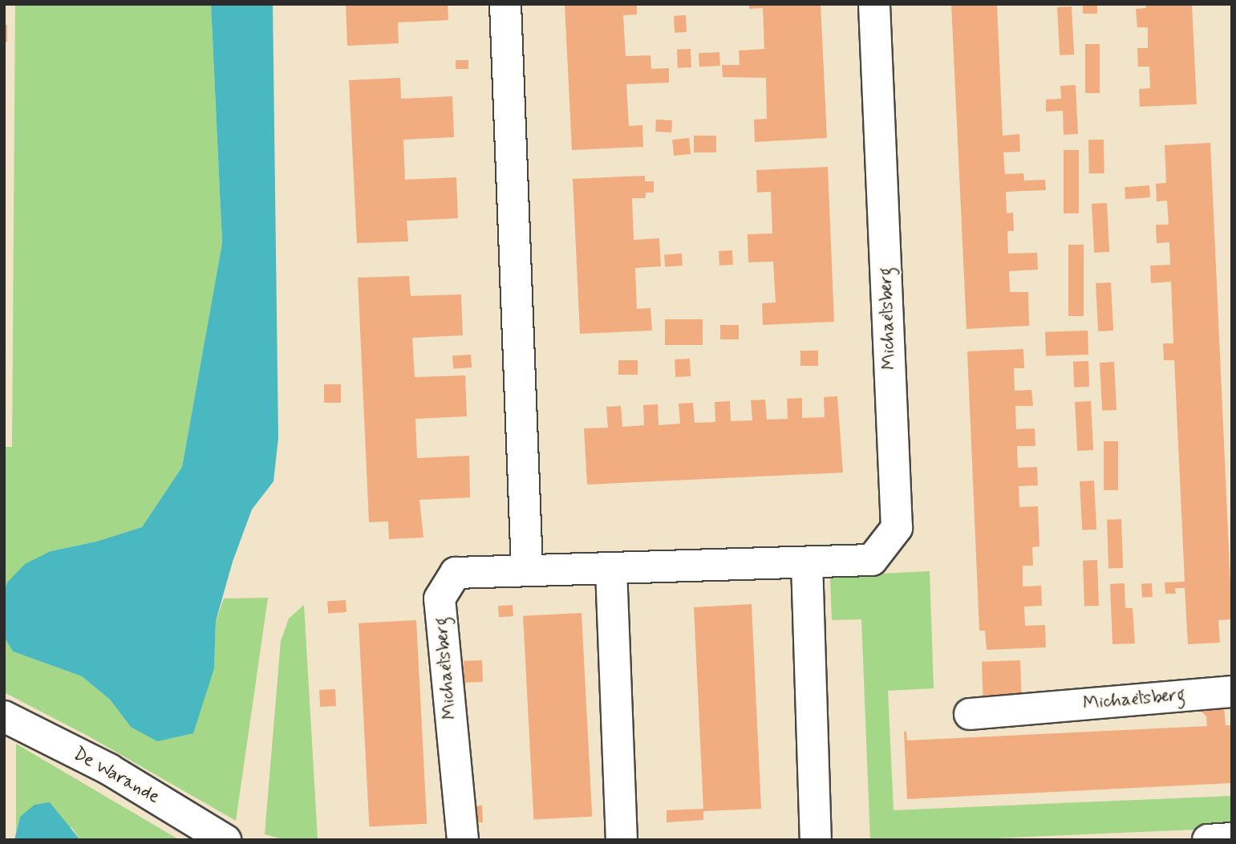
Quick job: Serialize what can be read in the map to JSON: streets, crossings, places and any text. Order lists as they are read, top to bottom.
{
  "streets": {
    "street": ["Michaëlsberg", "De Warande"]
  }
}
